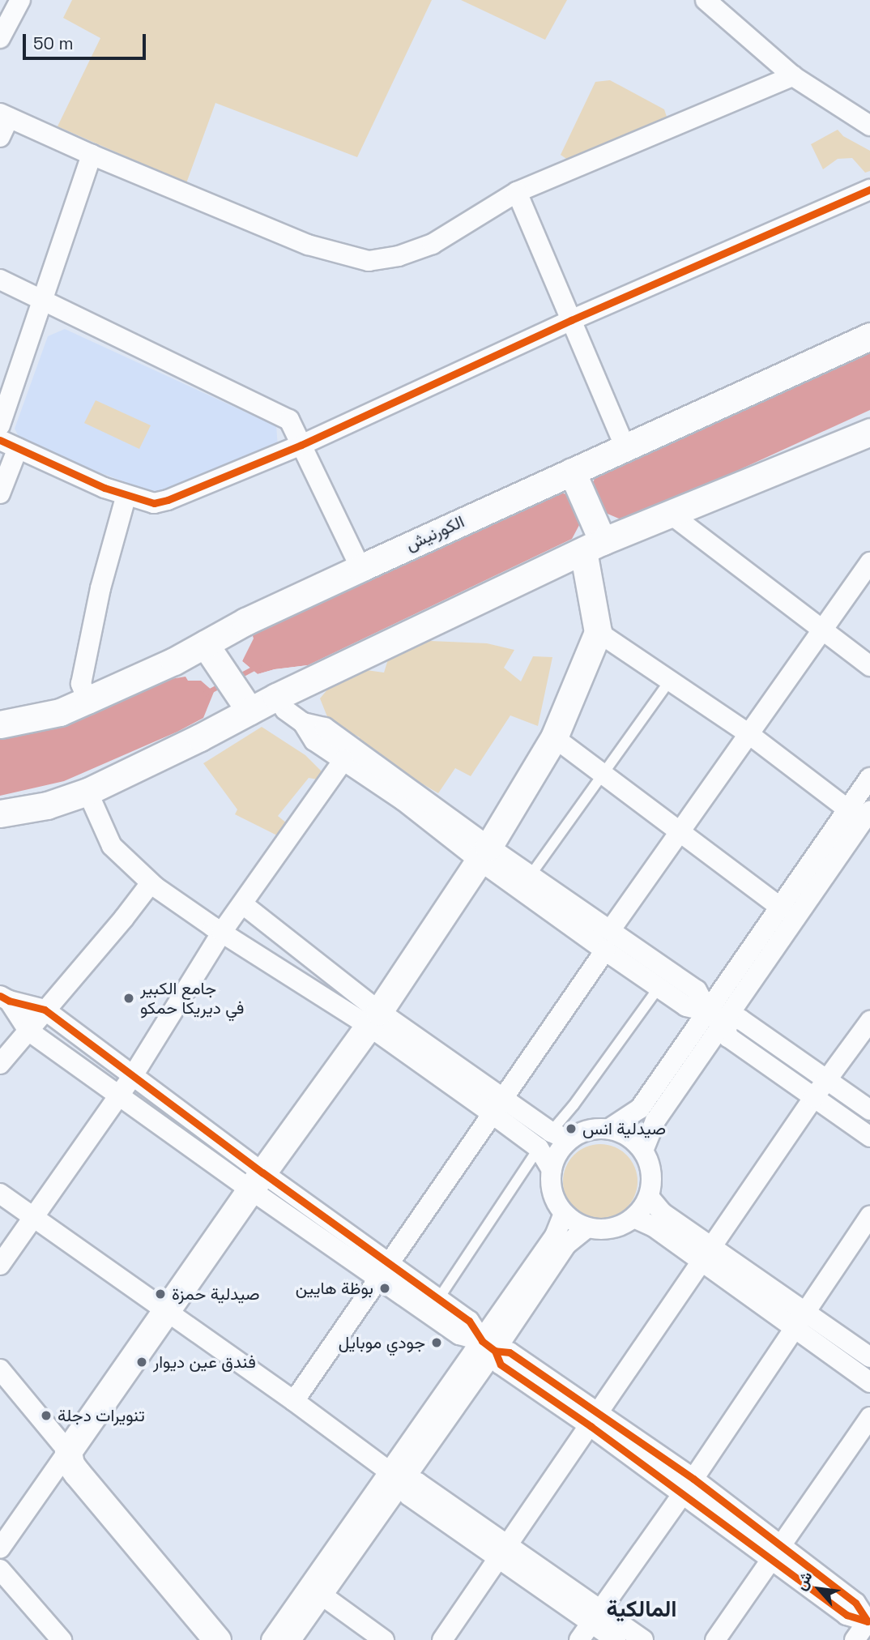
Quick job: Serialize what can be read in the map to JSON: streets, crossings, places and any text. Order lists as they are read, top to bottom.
{
  "streets": {
    "main road": ["الكورنيش"]
  },
  "districts": ["المالكية"],
  "places": [
    "جامع الكبير في ديريكا حمكو",
    "صيدلية انس",
    "بوظة هايين",
    "صيدلية حمزة",
    "جودي موبايل",
    "فندق عين ديوار",
    "تنويرات دجلة"
  ],
  "scale_bar": "50 m",
  "north": "top left"
}
